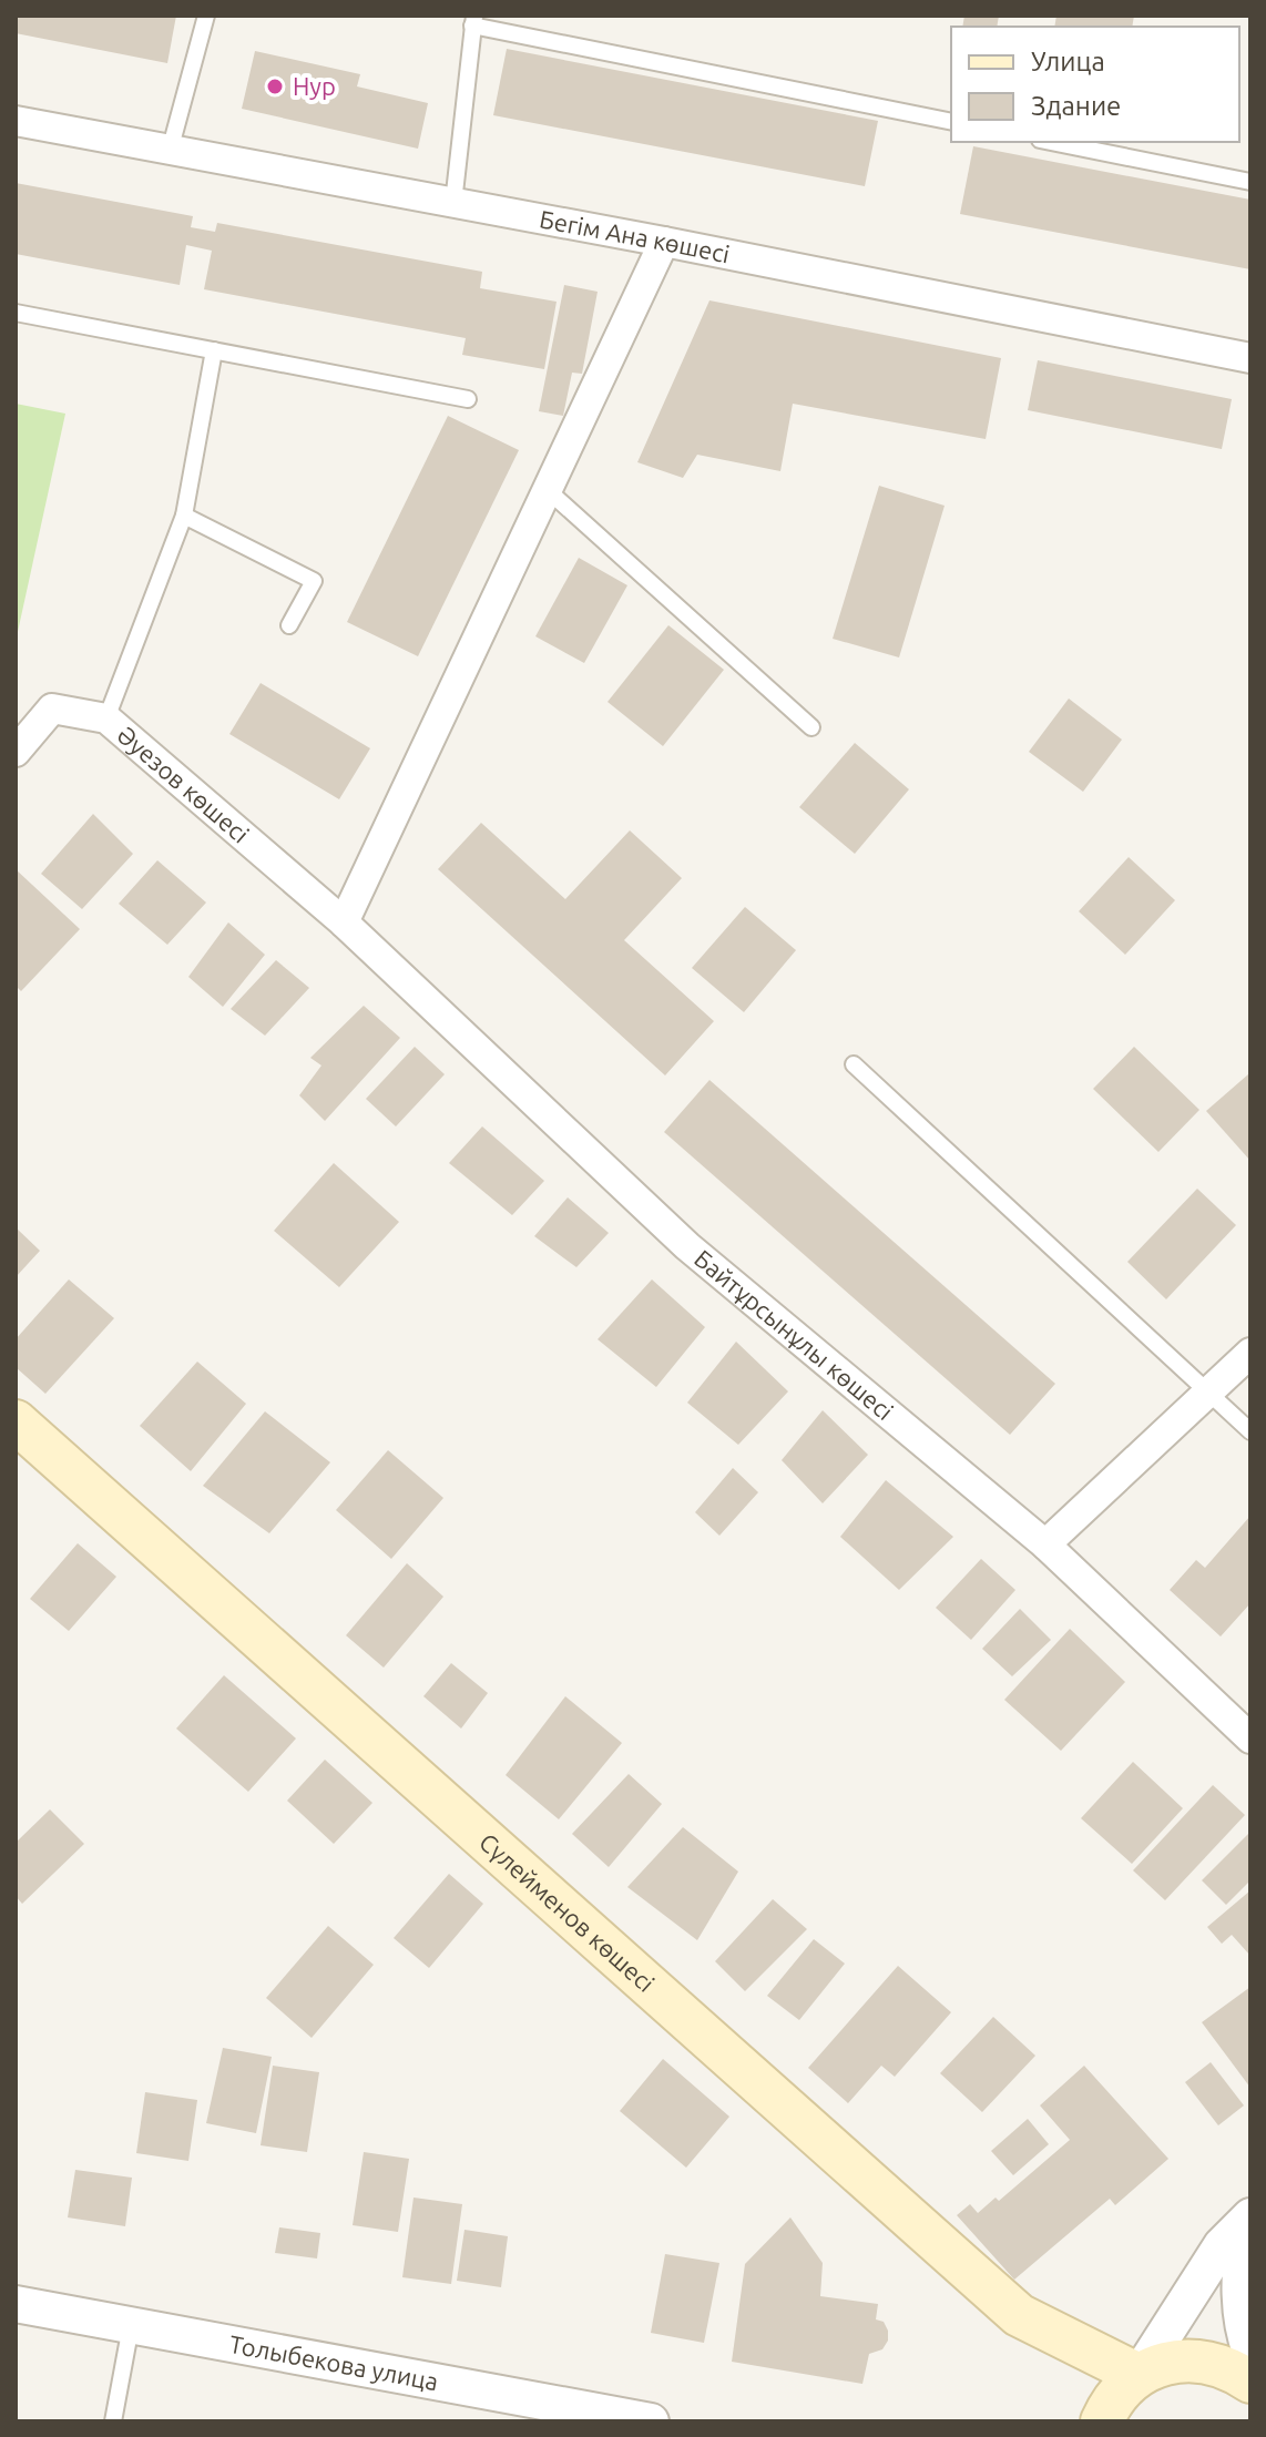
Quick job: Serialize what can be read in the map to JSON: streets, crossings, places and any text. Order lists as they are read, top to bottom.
{
  "streets": {
    "main road": ["Сүлейменов көшесі"],
    "street": [
      "Бегім Ана көшесі",
      "Әуезов көшесі",
      "Байтұрсынұлы көшесі",
      "Толыбекова улица"
    ]
  },
  "crossings": [
    ["Әуезов көшесі", "Байтұрсынұлы көшесі"]
  ],
  "places": ["Нур"],
  "legend": ["Улица", "Здание"]
}
